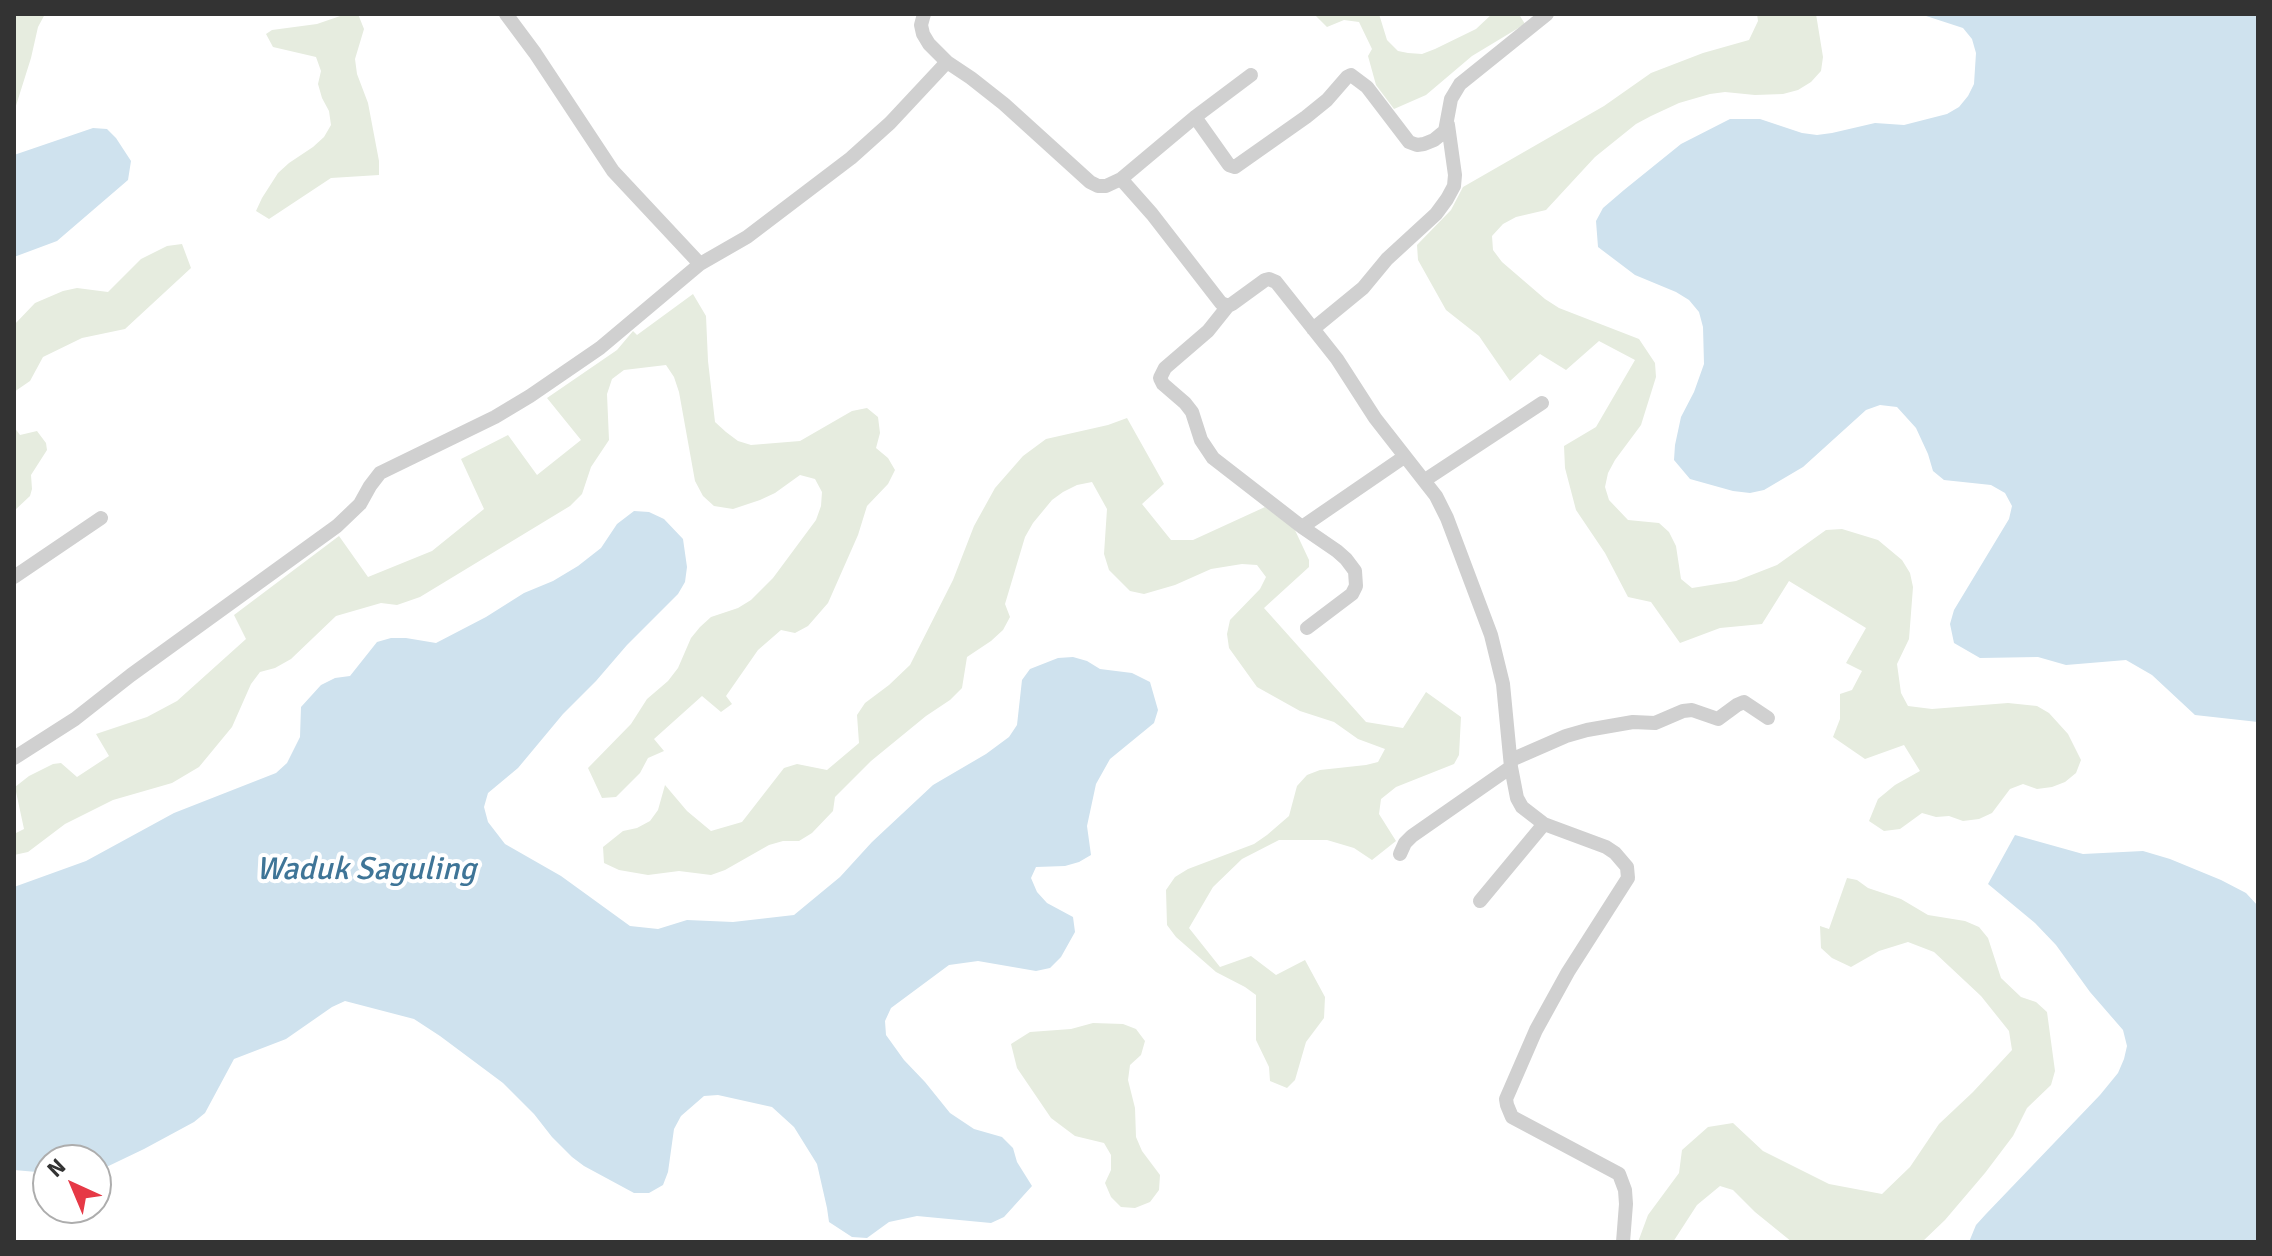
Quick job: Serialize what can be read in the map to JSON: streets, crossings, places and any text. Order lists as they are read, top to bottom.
{
  "water": ["Waduk Saguling"],
  "north": "top left"
}
